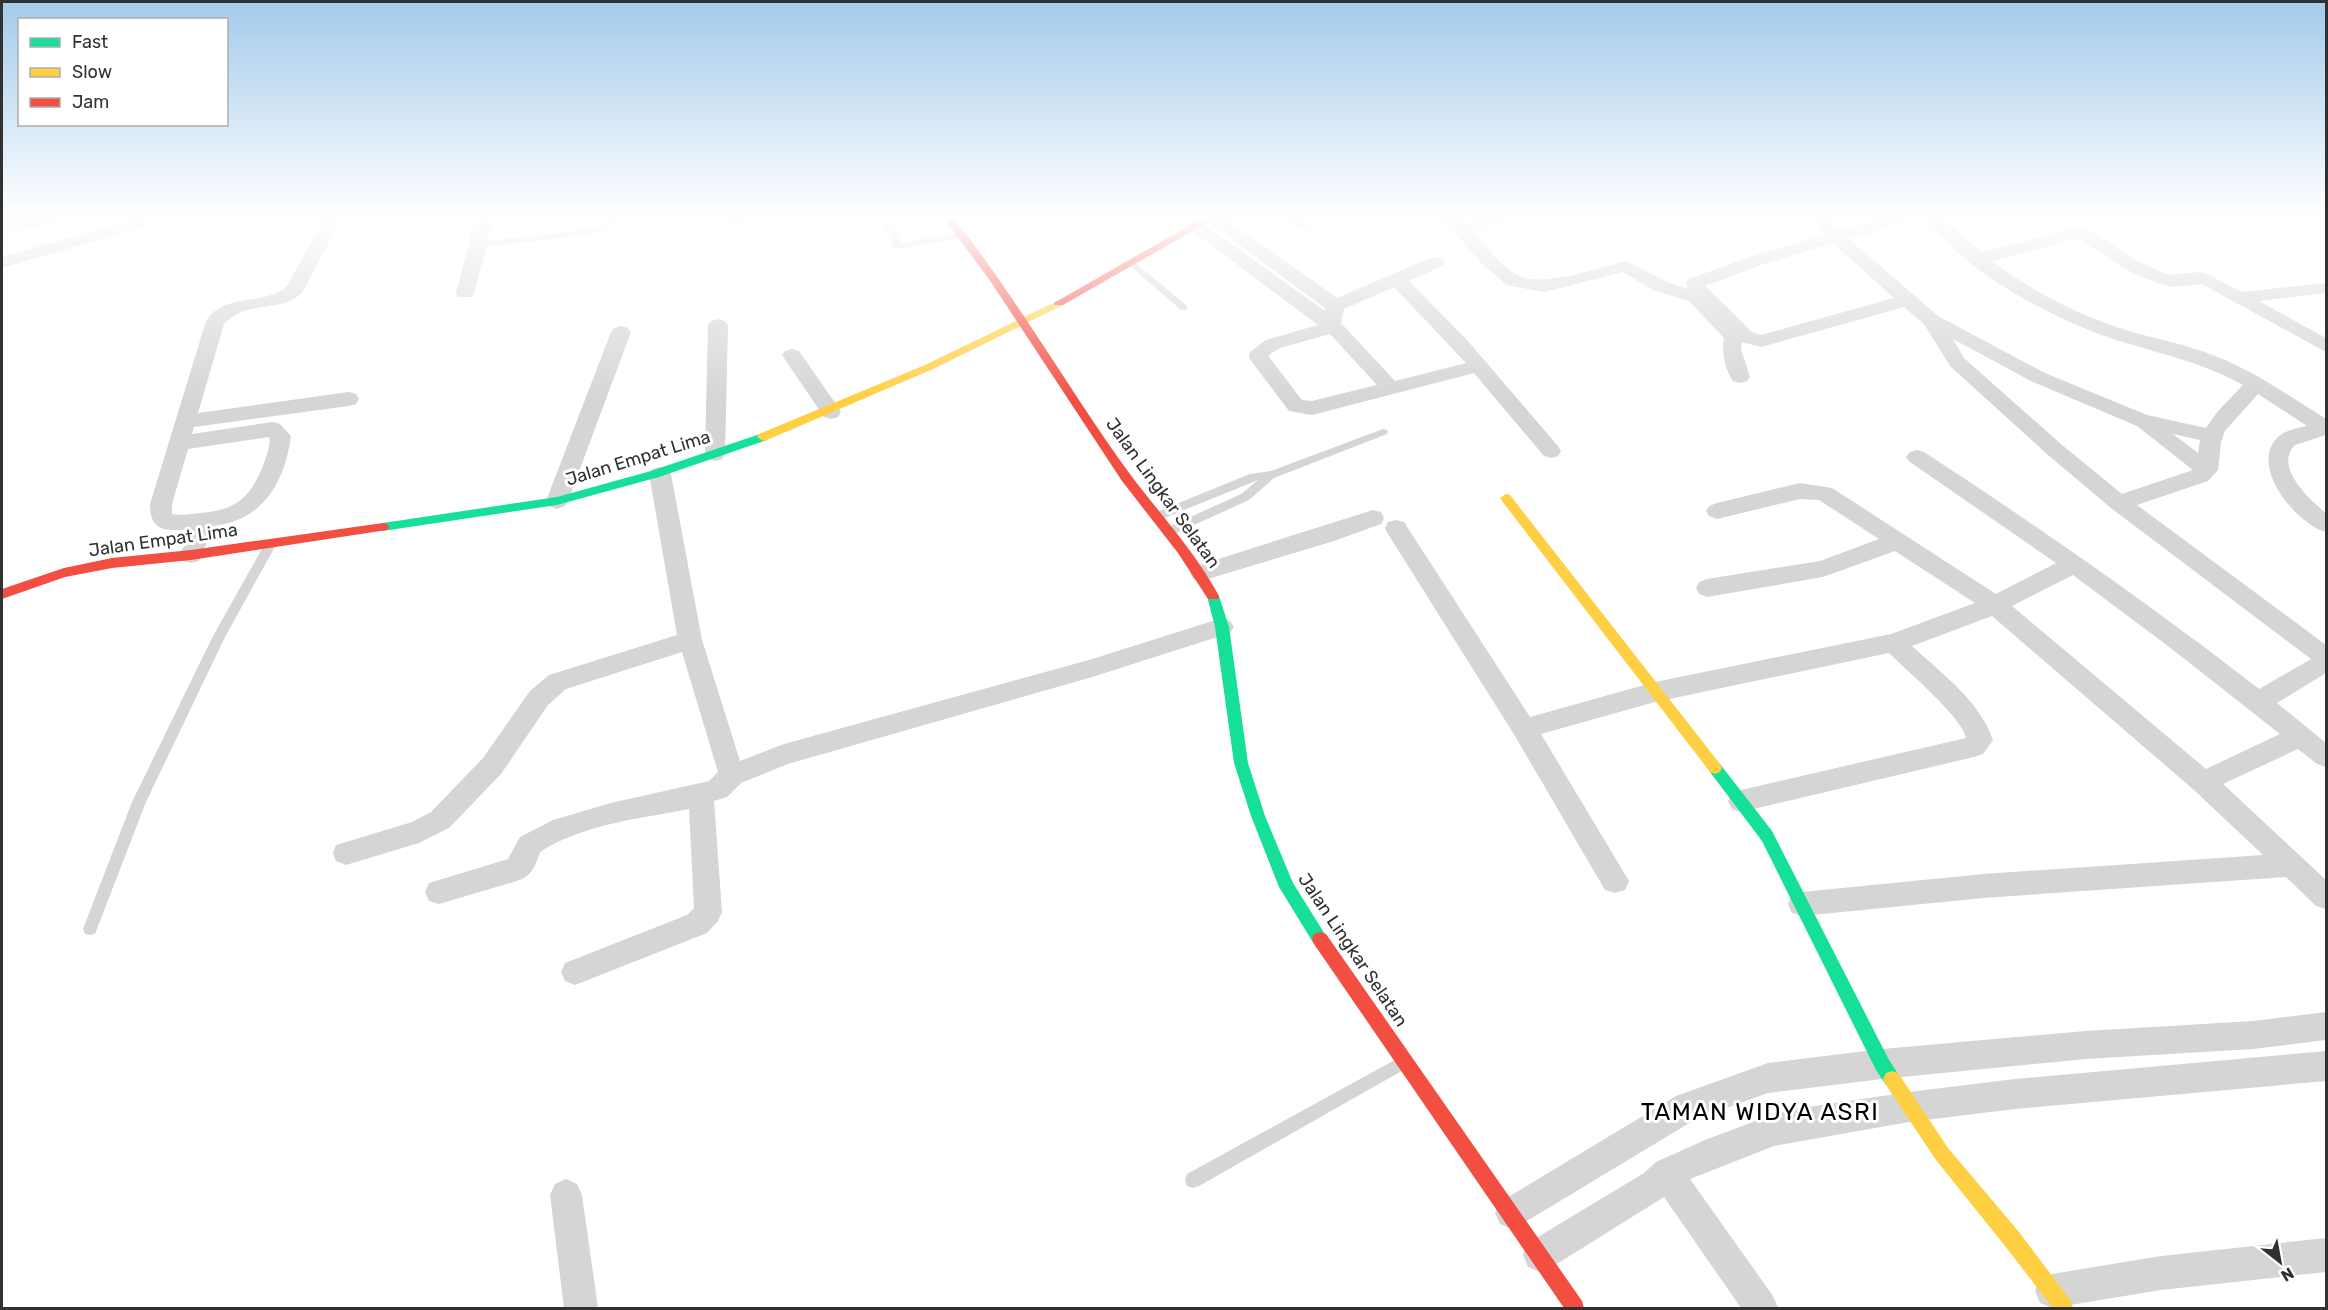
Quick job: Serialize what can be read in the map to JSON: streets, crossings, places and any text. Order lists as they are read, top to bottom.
{
  "streets": {
    "main road": ["Jalan Empat Lima", "Jalan Lingkar Selatan"]
  },
  "crossings": [
    ["Jalan Empat Lima", "Jalan Lingkar Selatan"]
  ],
  "districts": ["TAMAN WIDYA ASRI"],
  "legend": ["Fast", "Slow", "Jam"],
  "north": "bottom right"
}
